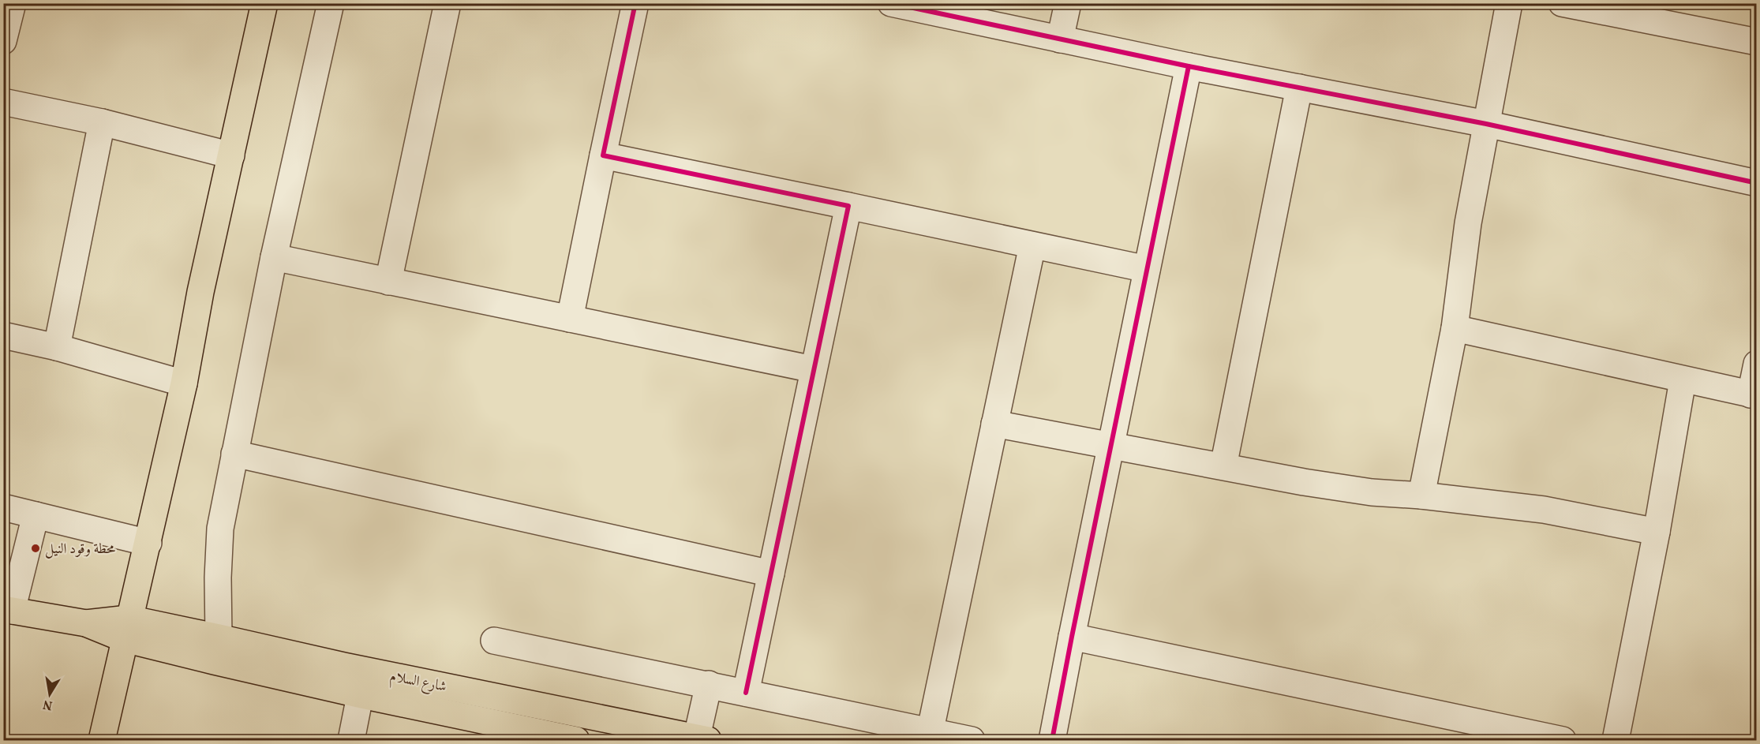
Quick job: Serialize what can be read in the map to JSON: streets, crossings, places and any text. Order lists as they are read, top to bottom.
{
  "streets": {
    "main road": ["شارع السلام"]
  },
  "places": ["محطة وقود النيل"],
  "north": "bottom"
}
